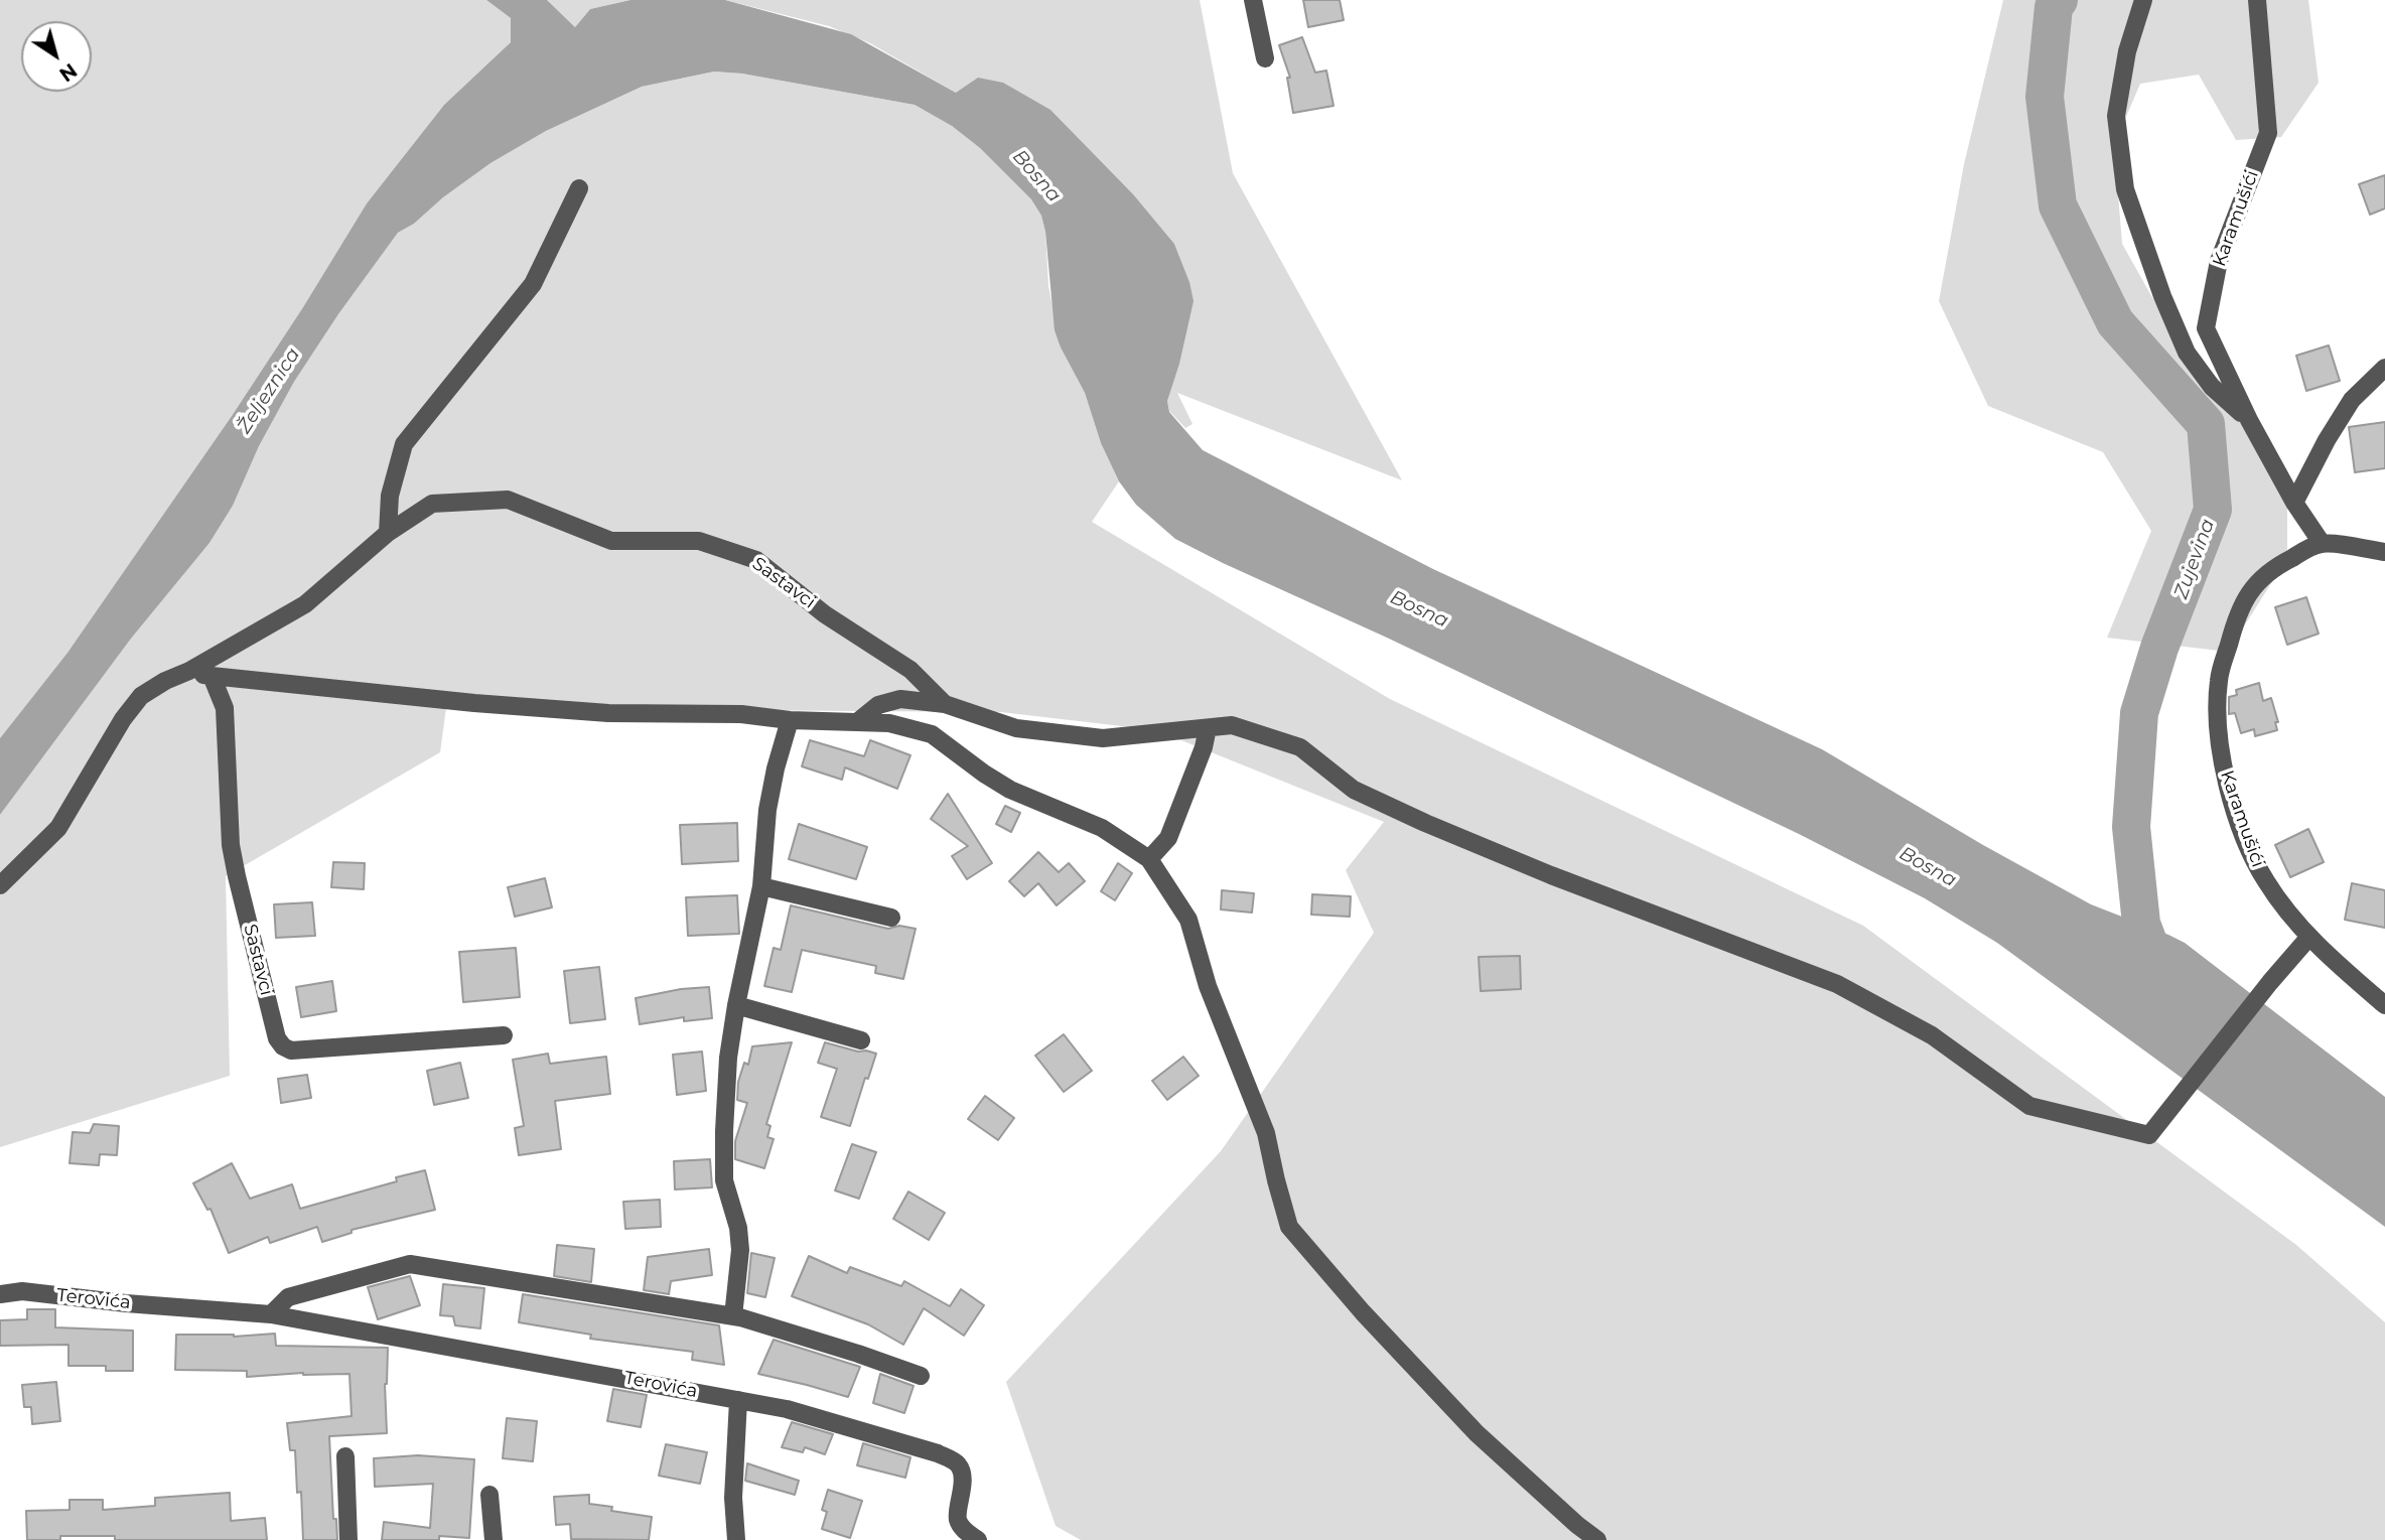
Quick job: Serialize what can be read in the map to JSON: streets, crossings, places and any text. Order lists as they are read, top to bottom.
{
  "streets": {
    "street": ["Karamušići", "Sastavci", "Terovića"]
  },
  "water": ["Bosna", "Željeznica", "Zujevina"],
  "north": "bottom right"
}
